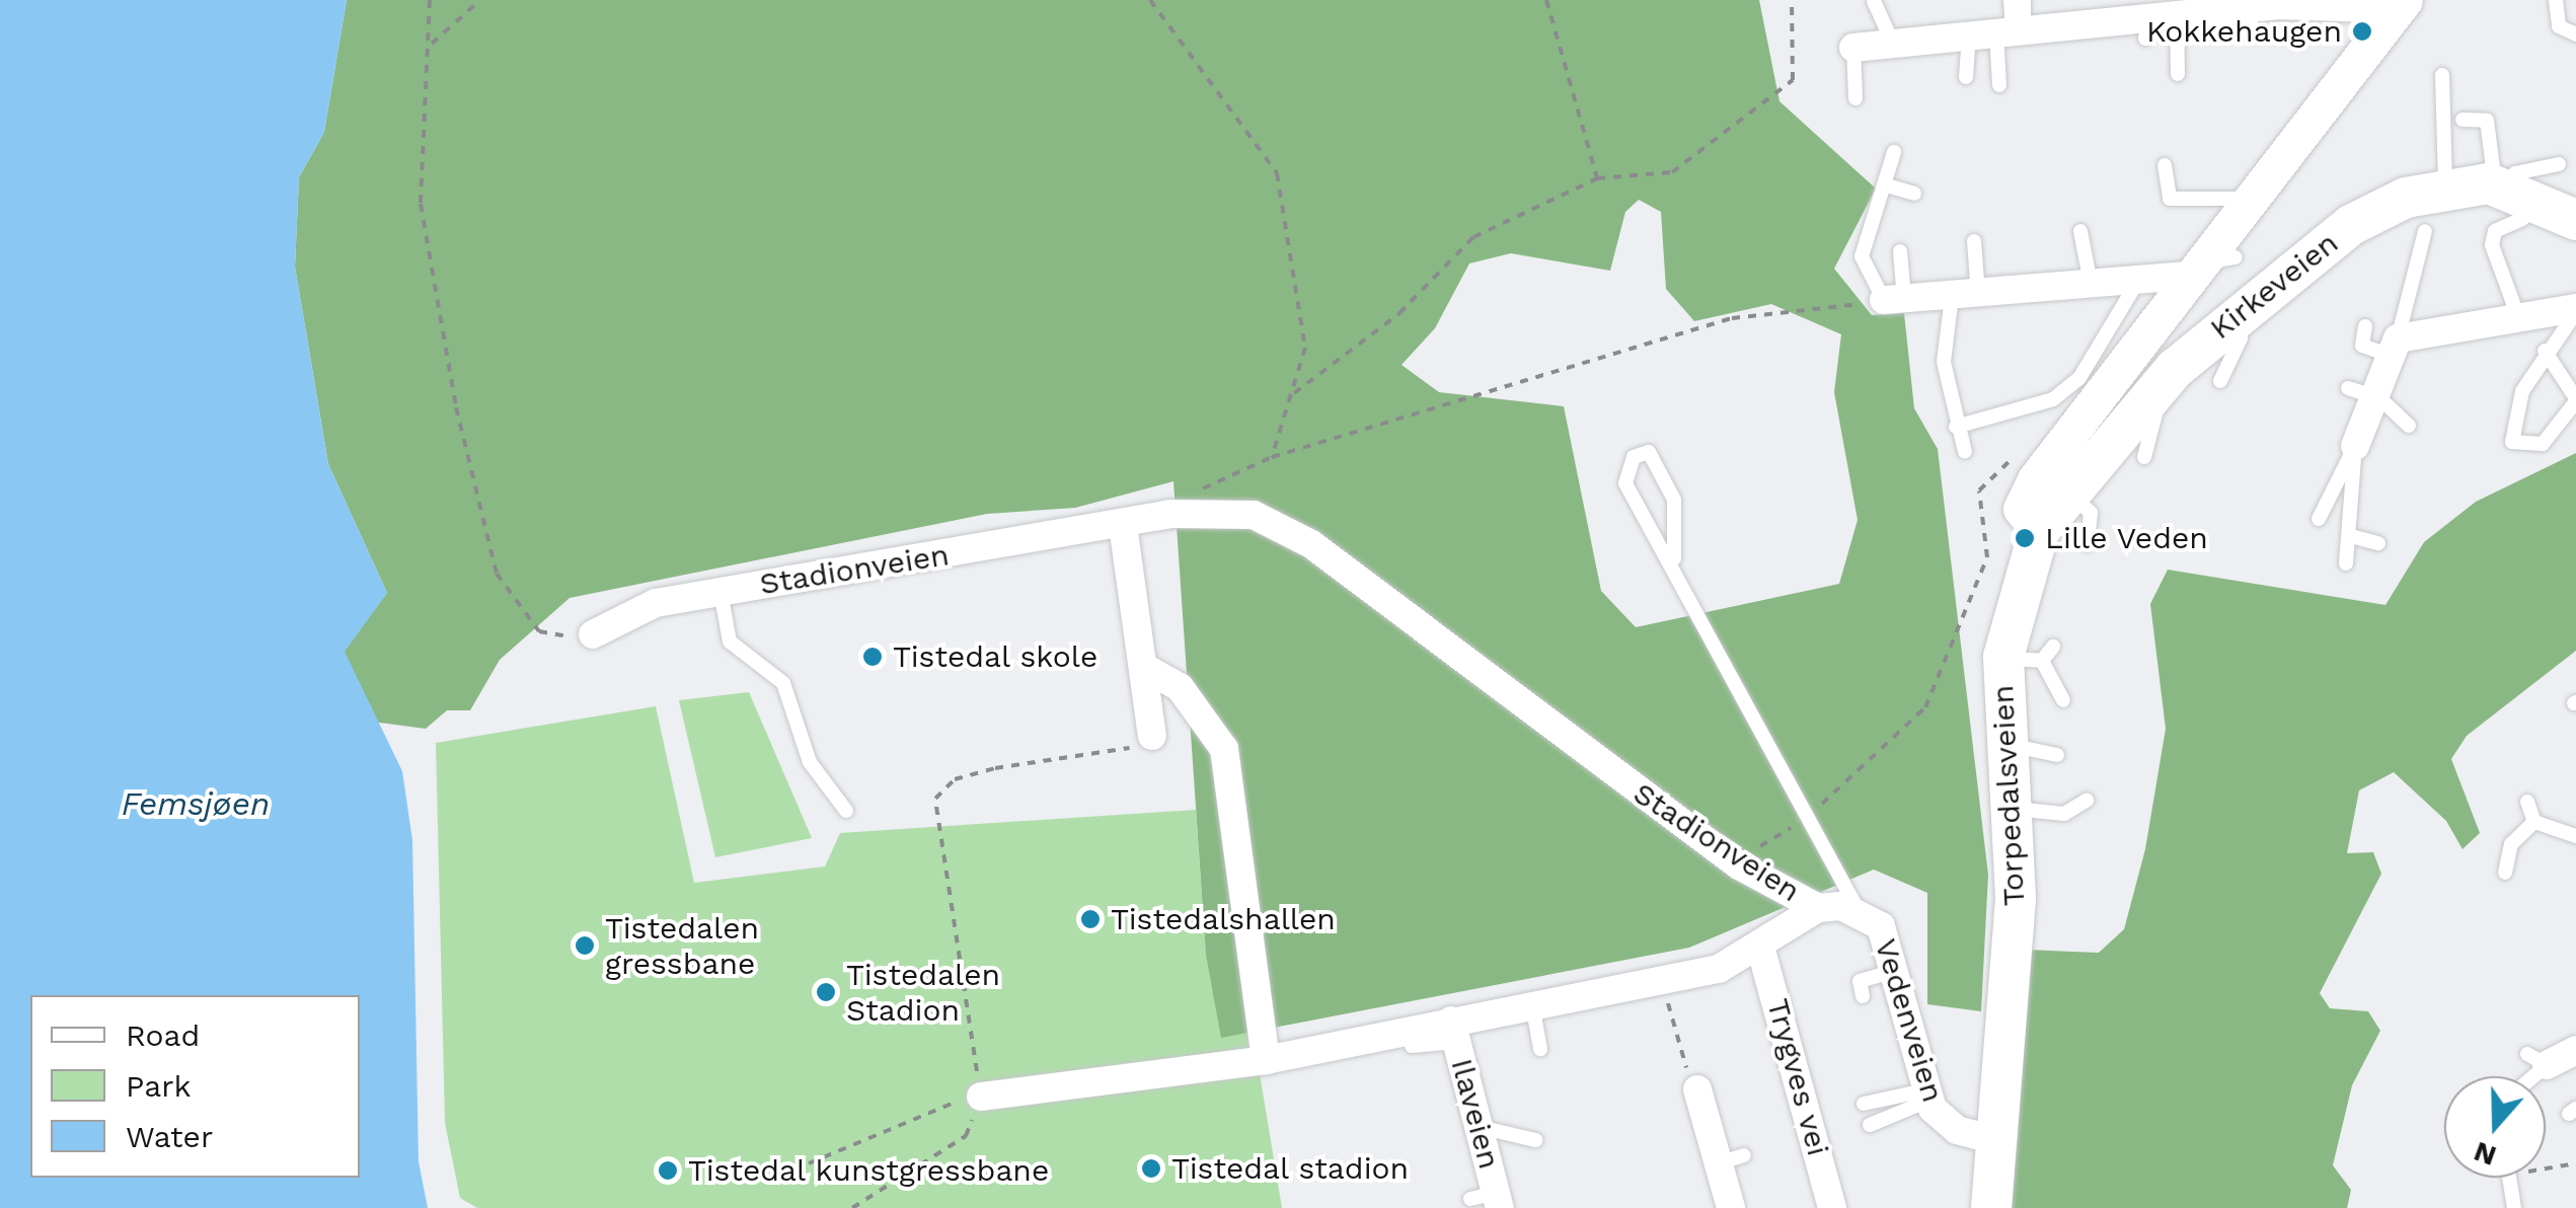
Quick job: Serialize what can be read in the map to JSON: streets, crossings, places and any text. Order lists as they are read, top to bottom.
{
  "streets": {
    "main road": ["Kirkeveien", "Torpedalsveien"],
    "street": [
      "Stadionveien",
      "Vedenveien",
      "Trygves vei",
      "Ilaveien"
    ]
  },
  "crossings": [
    ["Kirkeveien", "Torpedalsveien"],
    ["Stadionveien", "Vedenveien"],
    ["Stadionveien", "Trygves vei"],
    ["Stadionveien", "Ilaveien"],
    ["Torpedalsveien", "Vedenveien"]
  ],
  "water": ["Femsjøen"],
  "places": [
    "Kokkehaugen",
    "Lille Veden",
    "Tistedal skole",
    "Tistedalshallen",
    "Tistedalen gressbane",
    "Tistedalen Stadion",
    "Tistedal stadion",
    "Tistedal kunstgressbane"
  ],
  "legend": ["Road", "Park", "Water"],
  "north": "bottom"
}
